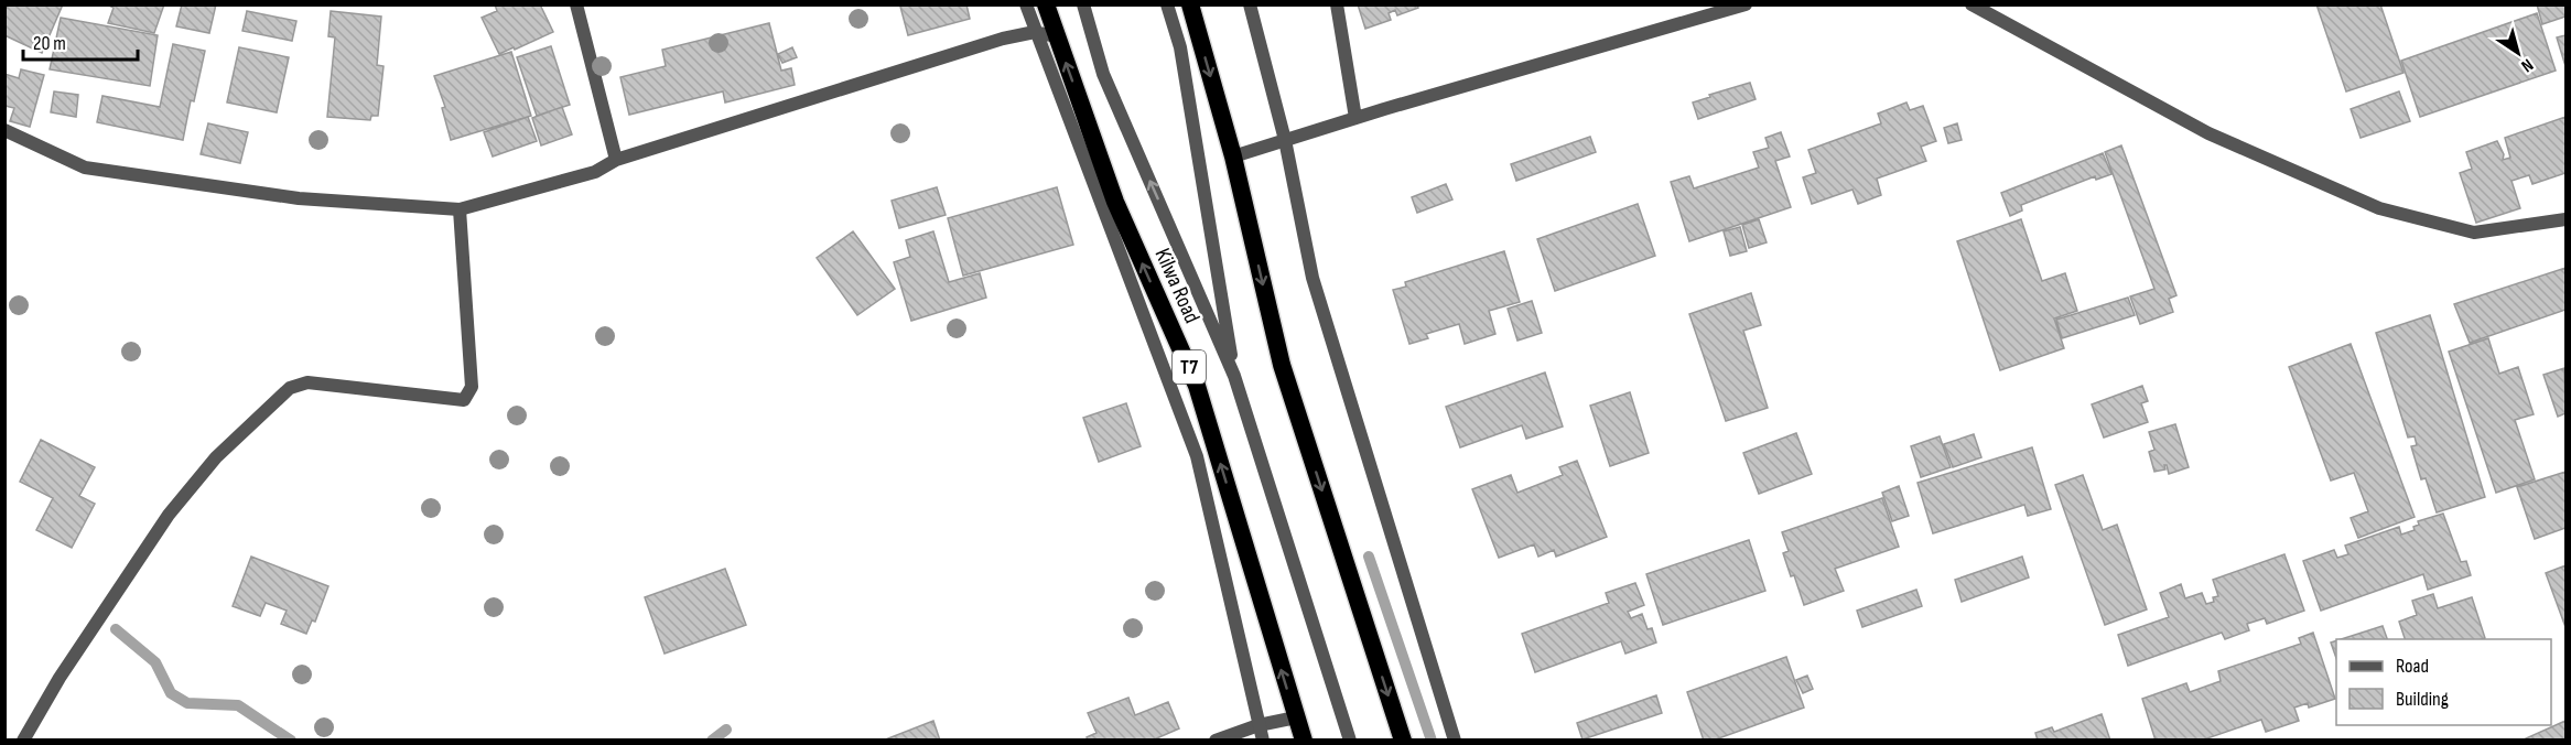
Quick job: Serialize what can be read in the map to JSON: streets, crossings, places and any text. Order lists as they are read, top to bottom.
{
  "streets": {
    "highway": ["Kilwa Road", "T7"]
  },
  "legend": ["Road", "Building"],
  "scale_bar": "20 m",
  "north": "bottom right"
}
